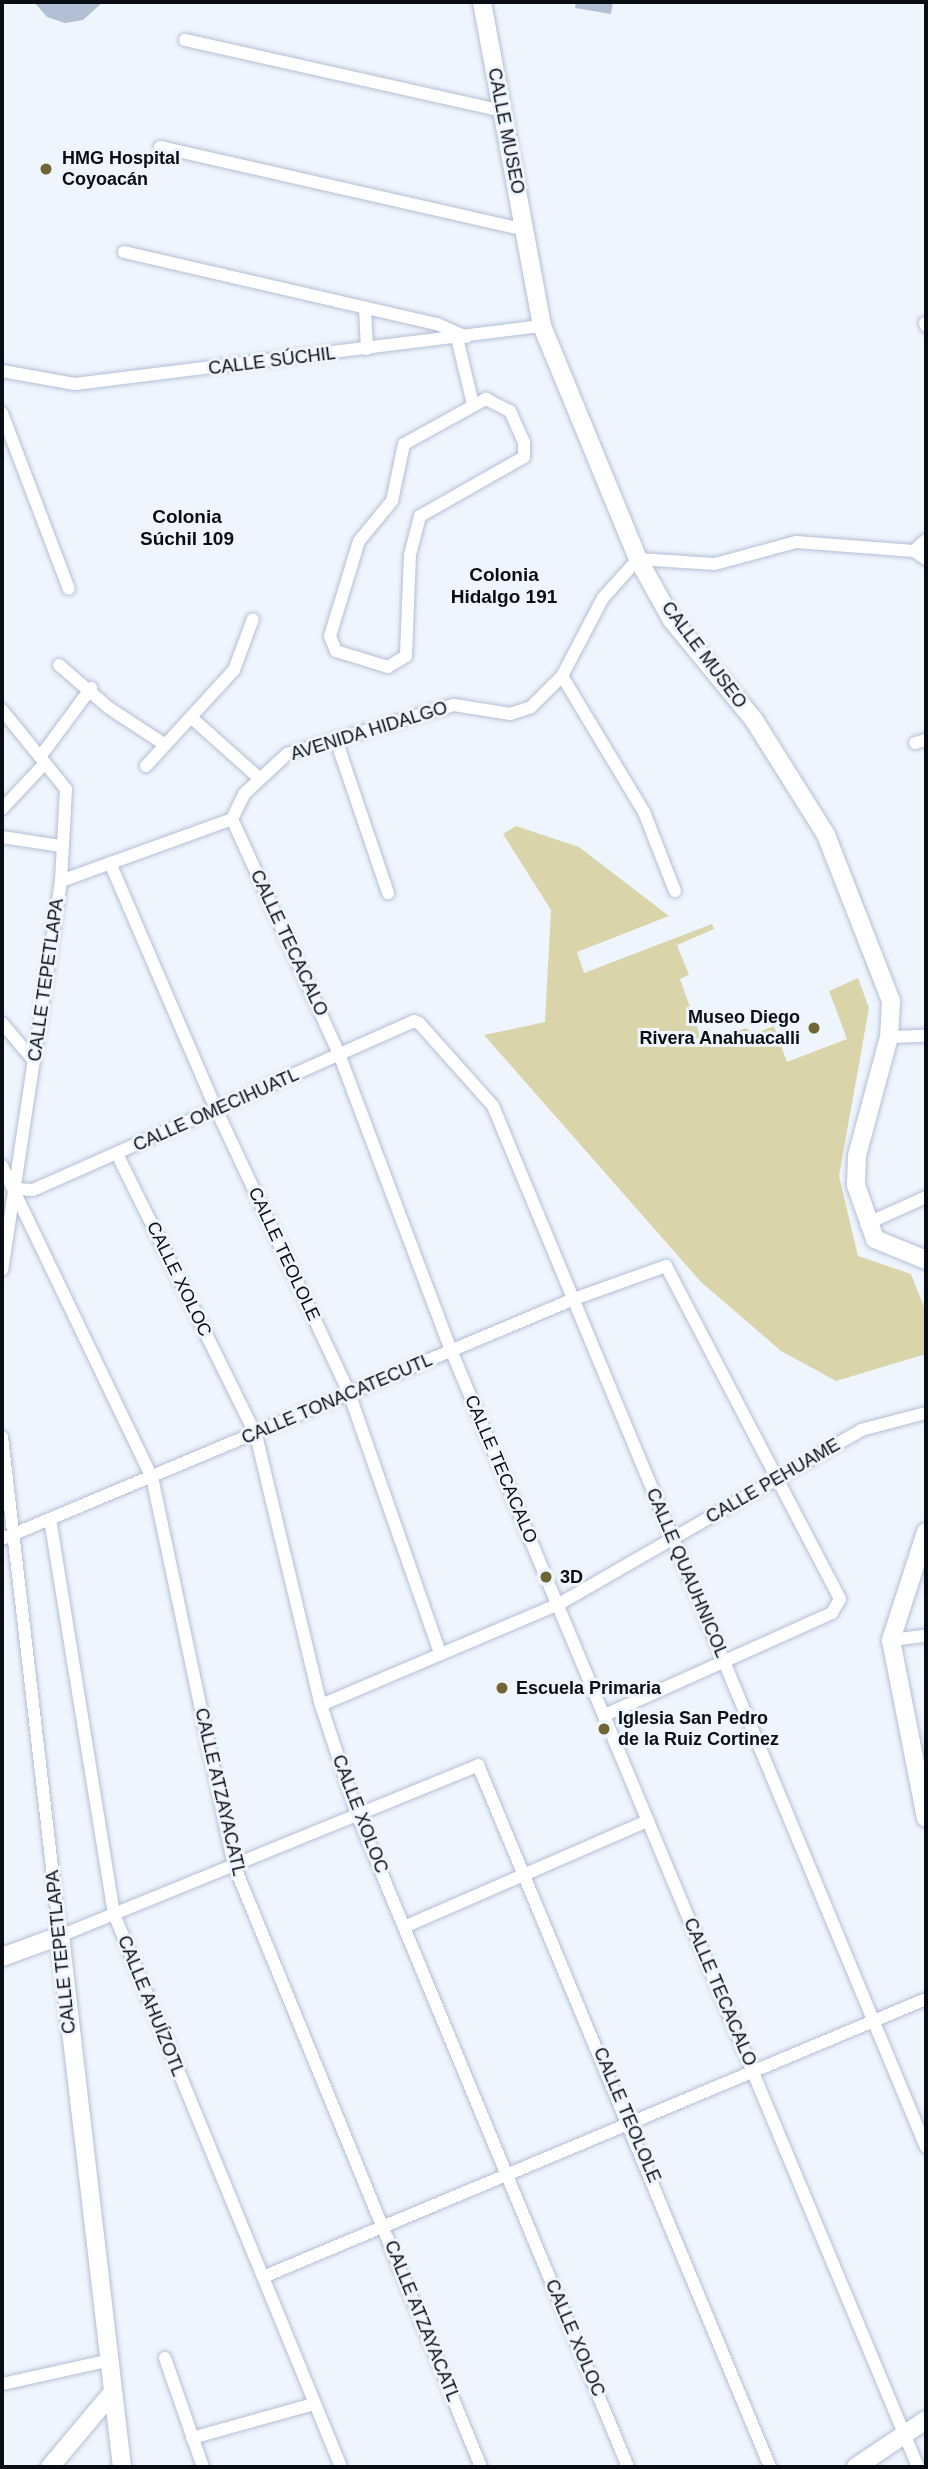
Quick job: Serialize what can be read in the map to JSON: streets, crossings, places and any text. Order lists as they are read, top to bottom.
{
  "streets": {
    "street": [
      "CALLE MUSEO",
      "CALLE SÚCHIL",
      "AVENIDA HIDALGO",
      "CALLE TECACALO",
      "CALLE TEPETLAPA",
      "CALLE OMECIHUATL",
      "CALLE TEOLOLE",
      "CALLE XOLOC",
      "CALLE TONACATECUTL",
      "CALLE PEHUAME",
      "CALLE QUAUHNICOL",
      "CALLE ATZAYACATL",
      "CALLE AHUÍZOTL"
    ]
  },
  "crossings": [
    ["CALLE MUSEO", "CALLE SÚCHIL"],
    ["CALLE MUSEO", "AVENIDA HIDALGO"],
    ["AVENIDA HIDALGO", "CALLE TECACALO"],
    ["CALLE TECACALO", "CALLE OMECIHUATL"],
    ["CALLE TECACALO", "CALLE TONACATECUTL"],
    ["CALLE TECACALO", "CALLE PEHUAME"],
    ["CALLE TEPETLAPA", "CALLE OMECIHUATL"],
    ["CALLE TEPETLAPA", "CALLE TONACATECUTL"],
    ["CALLE TEPETLAPA", "CALLE ATZAYACATL"],
    ["CALLE OMECIHUATL", "CALLE TEOLOLE"],
    ["CALLE OMECIHUATL", "CALLE XOLOC"],
    ["CALLE OMECIHUATL", "CALLE QUAUHNICOL"],
    ["CALLE OMECIHUATL", "CALLE ATZAYACATL"],
    ["CALLE TEOLOLE", "CALLE XOLOC"],
    ["CALLE TEOLOLE", "CALLE TONACATECUTL"],
    ["CALLE TEOLOLE", "CALLE PEHUAME"],
    ["CALLE XOLOC", "CALLE TONACATECUTL"],
    ["CALLE XOLOC", "CALLE PEHUAME"],
    ["CALLE TONACATECUTL", "CALLE PEHUAME"],
    ["CALLE TONACATECUTL", "CALLE QUAUHNICOL"],
    ["CALLE TONACATECUTL", "CALLE ATZAYACATL"],
    ["CALLE TONACATECUTL", "CALLE AHUÍZOTL"],
    ["CALLE PEHUAME", "CALLE QUAUHNICOL"]
  ],
  "districts": ["Colonia Súchil 109", "Colonia Hidalgo 191"],
  "places": [
    "HMG Hospital Coyoacán",
    "Museo Diego Rivera Anahuacalli",
    "3D",
    "Escuela Primaria",
    "Iglesia San Pedro de la Ruiz Cortinez"
  ]
}
